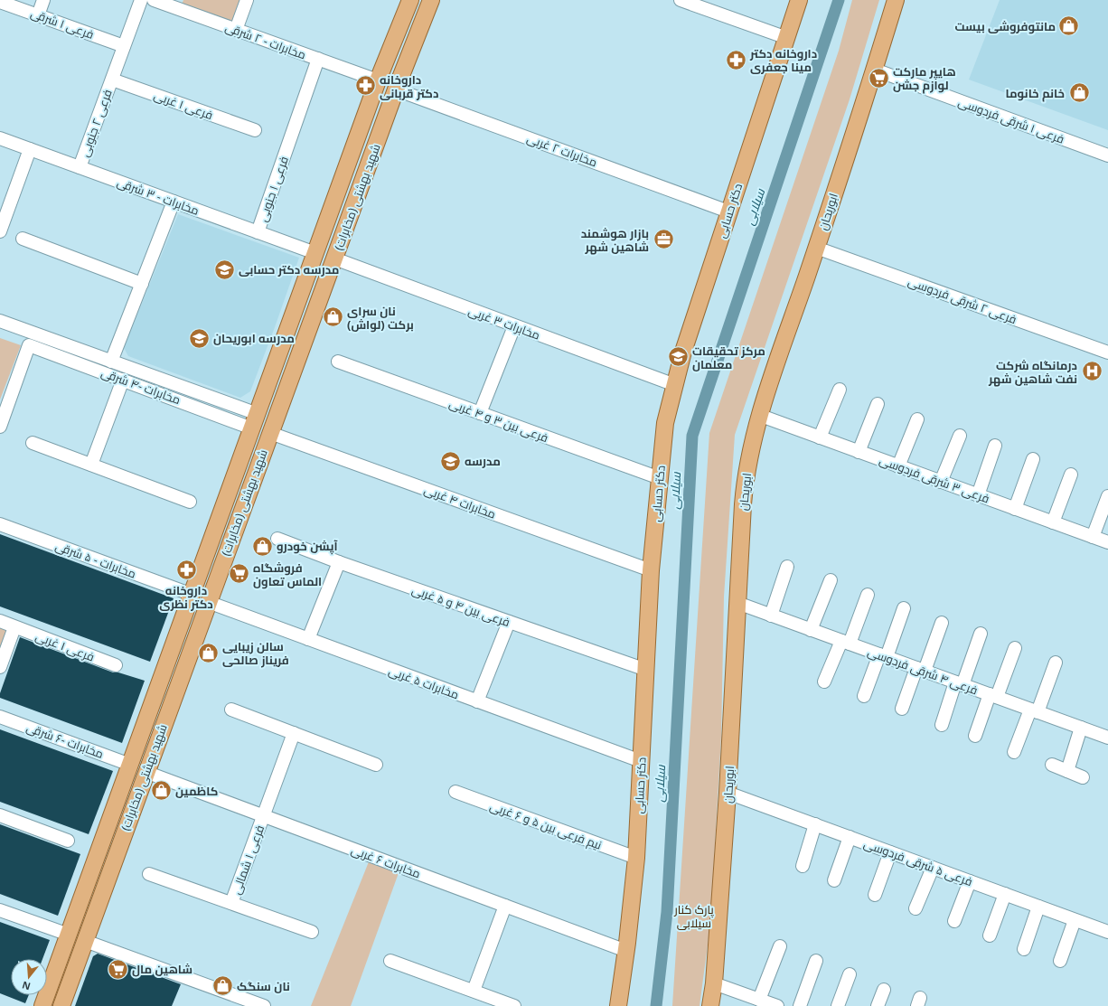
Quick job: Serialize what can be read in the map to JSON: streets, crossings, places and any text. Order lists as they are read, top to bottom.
{
  "streets": {
    "main road": ["شهید بهشتی (مخابرات)", "دکتر حسابی", "ابوریحان"],
    "street": [
      "فرعی ۱ شرقی",
      "مخابرات - ۲ شرقی",
      "فرعی ۱ غربی",
      "فرعی ۱ شرقی فردوسی",
      "فرعی ۲ جنوبی",
      "مخابرات ۲ غربی",
      "فرعی ۱ جنوبی",
      "مخابرات - ۳ شرقی",
      "فرعی ۲ شرقی فردوسی",
      "مخابرات ۳ غربی",
      "مخابرات -۴ شرقی",
      "فرعی بین ۳ و ۴ غربی",
      "فرعی ۳ شرقی فردوسی",
      "مخابرات ۴ غربی",
      "مخابرات - ۵ شرقی",
      "فرعی بین ۴ و ۵ غربی",
      "فرعی ۴ شرقی فردوسی",
      "مخابرات ۵ غربی",
      "مخابرات -۶ شرقی",
      "نیم فرعی بین ۵ و ۶ غربی",
      "فرعی ۱ شمالی",
      "مخابرات ۶ غربی",
      "فرعی ۵ شرقی فردوسی"
    ]
  },
  "crossings": [
    ["فرعی ۱ شرقی", "فرعی ۲ جنوبی"],
    ["مخابرات - ۲ شرقی", "فرعی ۱ جنوبی"],
    ["مخابرات - ۲ شرقی", "شهید بهشتی (مخابرات)"],
    ["فرعی ۱ غربی", "فرعی ۲ جنوبی"],
    ["فرعی ۱ شرقی فردوسی", "ابوریحان"],
    ["فرعی ۲ جنوبی", "مخابرات - ۳ شرقی"],
    ["مخابرات ۲ غربی", "شهید بهشتی (مخابرات)"],
    ["مخابرات ۲ غربی", "دکتر حسابی"],
    ["فرعی ۱ جنوبی", "مخابرات - ۳ شرقی"],
    ["مخابرات - ۳ شرقی", "شهید بهشتی (مخابرات)"],
    ["شهید بهشتی (مخابرات)", "مخابرات ۳ غربی"],
    ["شهید بهشتی (مخابرات)", "مخابرات -۴ شرقی"],
    ["شهید بهشتی (مخابرات)", "مخابرات ۴ غربی"],
    ["شهید بهشتی (مخابرات)", "مخابرات - ۵ شرقی"],
    ["شهید بهشتی (مخابرات)", "مخابرات ۵ غربی"],
    ["شهید بهشتی (مخابرات)", "مخابرات -۶ شرقی"],
    ["شهید بهشتی (مخابرات)", "مخابرات ۶ غربی"],
    ["دکتر حسابی", "مخابرات ۳ غربی"],
    ["دکتر حسابی", "فرعی بین ۳ و ۴ غربی"],
    ["دکتر حسابی", "مخابرات ۴ غربی"],
    ["دکتر حسابی", "فرعی بین ۴ و ۵ غربی"],
    ["دکتر حسابی", "مخابرات ۵ غربی"],
    ["دکتر حسابی", "نیم فرعی بین ۵ و ۶ غربی"],
    ["دکتر حسابی", "مخابرات ۶ غربی"],
    ["ابوریحان", "فرعی ۲ شرقی فردوسی"],
    ["ابوریحان", "فرعی ۳ شرقی فردوسی"],
    ["ابوریحان", "فرعی ۴ شرقی فردوسی"],
    ["ابوریحان", "فرعی ۵ شرقی فردوسی"],
    ["فرعی ۱ شمالی", "مخابرات ۶ غربی"]
  ],
  "water": ["سیلابی"],
  "parks": ["پارک کنار سیلابی"],
  "places": {
    "shop": [
      "مانتوفروشی بیست",
      "خانم خانوما",
      "نان سرای برکت (لواش)",
      "آپشن خودرو",
      "سالن زیبایی فریناز صالحی",
      "کاظمین",
      "نان سنگک"
    ],
    "pharmacy": ["داروخانه دکتر مینا جعفری", "داروخانه دکتر قربانی", "داروخانه دکتر نظری"],
    "supermarket": ["هایپر مارکت لوازم جشن", "فروشگاه الماس تعاون", "شاهین مال"],
    "office": ["بازار هوشمند شاهین شهر"],
    "school or university": [
      "مدرسه دکتر حسابی",
      "مدرسه ابوریحان",
      "مرکز تحقیقات معلمان",
      "مدرسه"
    ],
    "hospital": ["درمانگاه شرکت نفت شاهین شهر"]
  },
  "north": "bottom"
}
